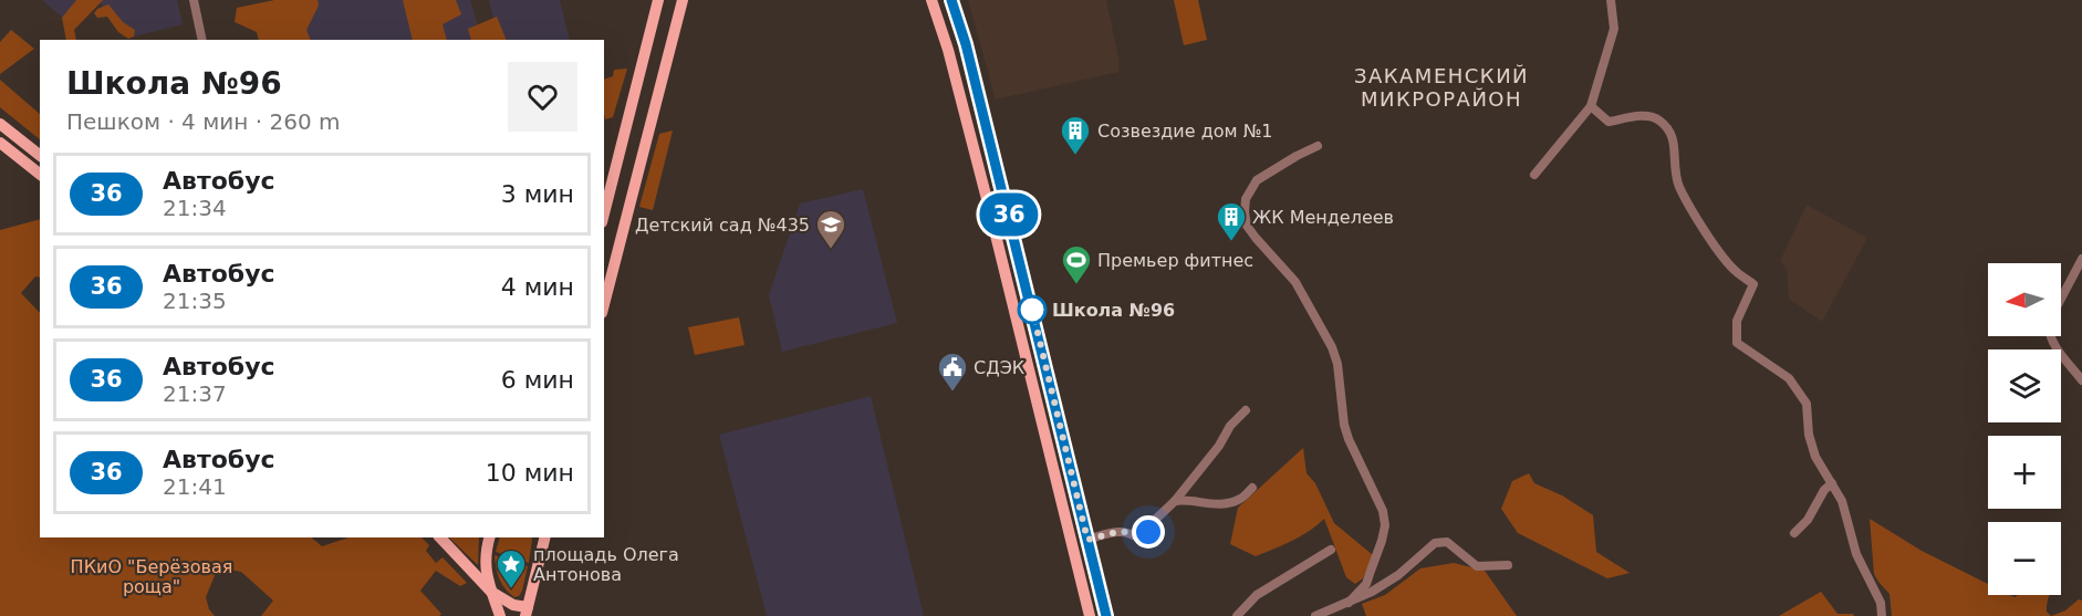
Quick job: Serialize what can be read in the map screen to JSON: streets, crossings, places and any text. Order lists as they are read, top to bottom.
{
  "districts": ["ЗАКАМЕНСКИЙ МИКРОРАЙОН"],
  "parks": ["ПКиО \"Берёзовая роща\""],
  "places": {
    "building": ["Созвездие дом №1", "ЖК Менделеев"],
    "school or university": ["Детский сад №435"],
    "sports": ["Премьер фитнес"],
    "other": ["Школа №96"],
    "public building": ["СДЭК"],
    "place": ["площадь Олега Антонова"]
  },
  "lines": ["bus line 36"],
  "north": "left",
  "page": {
    "on_map": "36",
    "heading": ["Школа №96", "Пешком · 4 мин · 260 m"],
    "list": [
      {
        "mark": "36",
        "name": "Автобус",
        "note": "21:34",
        "value": "3 мин"
      },
      {
        "mark": "36",
        "name": "Автобус",
        "note": "21:35",
        "value": "4 мин"
      },
      {
        "mark": "36",
        "name": "Автобус",
        "note": "21:37",
        "value": "6 мин"
      },
      {
        "mark": "36",
        "name": "Автобус",
        "note": "21:41",
        "value": "10 мин"
      }
    ],
    "map_buttons": ["+", "−"]
  }
}
